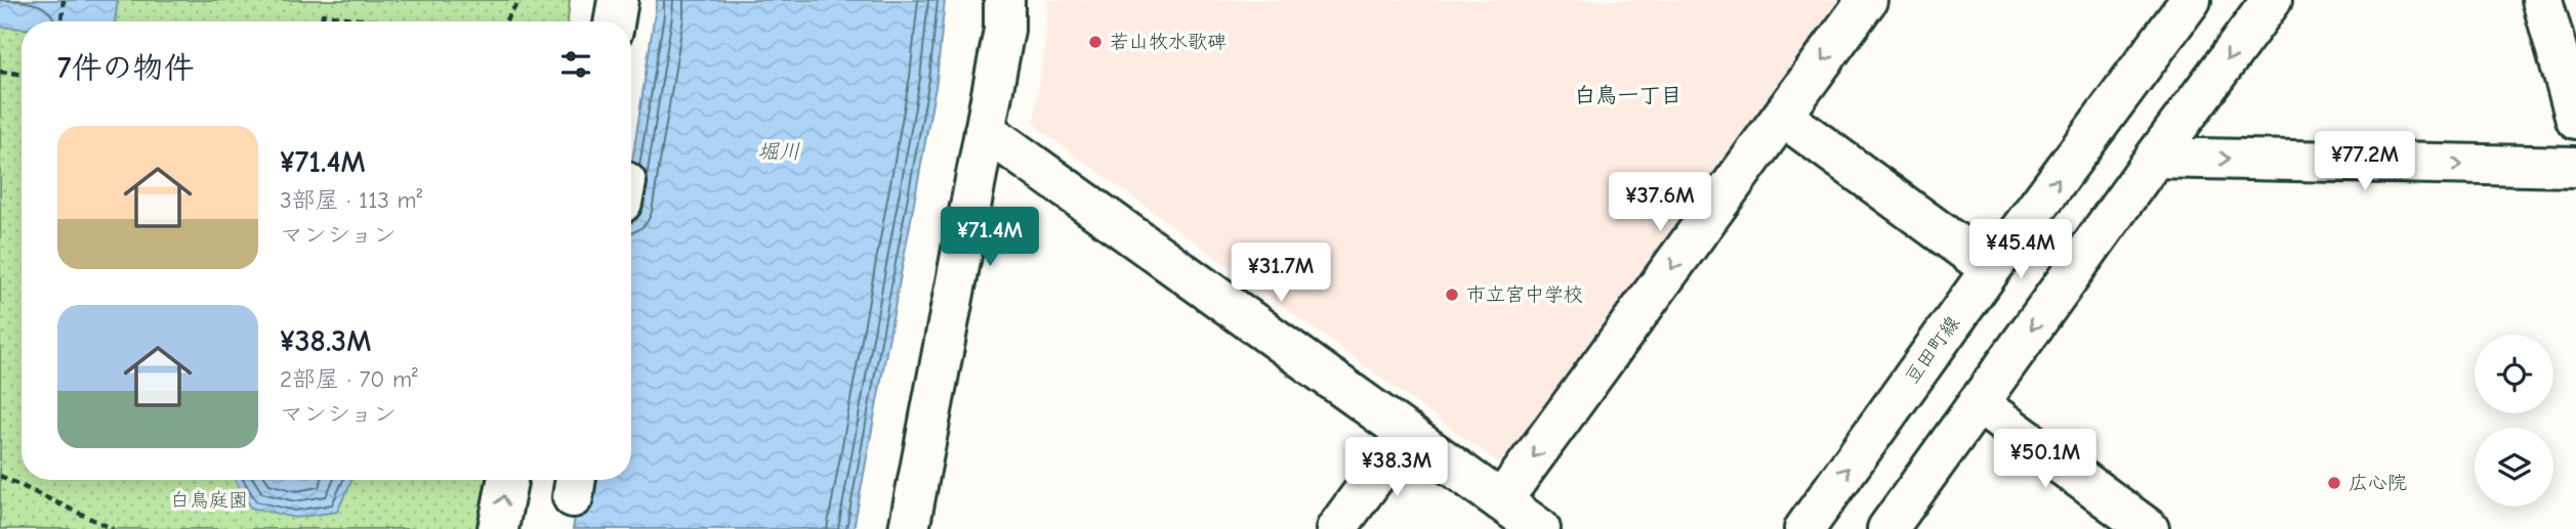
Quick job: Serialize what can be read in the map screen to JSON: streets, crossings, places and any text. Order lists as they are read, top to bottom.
{
  "streets": {
    "street": ["豆田町線"]
  },
  "districts": ["白鳥一丁目"],
  "water": ["堀川"],
  "parks": ["白鳥庭園"],
  "places": ["若山牧水歌碑", "市立宮中学校", "広心院"],
  "page": {
    "heading": "7件の物件",
    "list": [
      {
        "name": "¥71.4M",
        "note": "3部屋 · 113 m² · マンション"
      },
      {
        "name": "¥38.3M",
        "note": "2部屋 · 70 m² · マンション"
      }
    ],
    "price": [
      "¥77.2M",
      "¥37.6M",
      "¥71.4M",
      "¥45.4M",
      "¥31.7M",
      "¥50.1M",
      "¥38.3M"
    ]
  }
}
